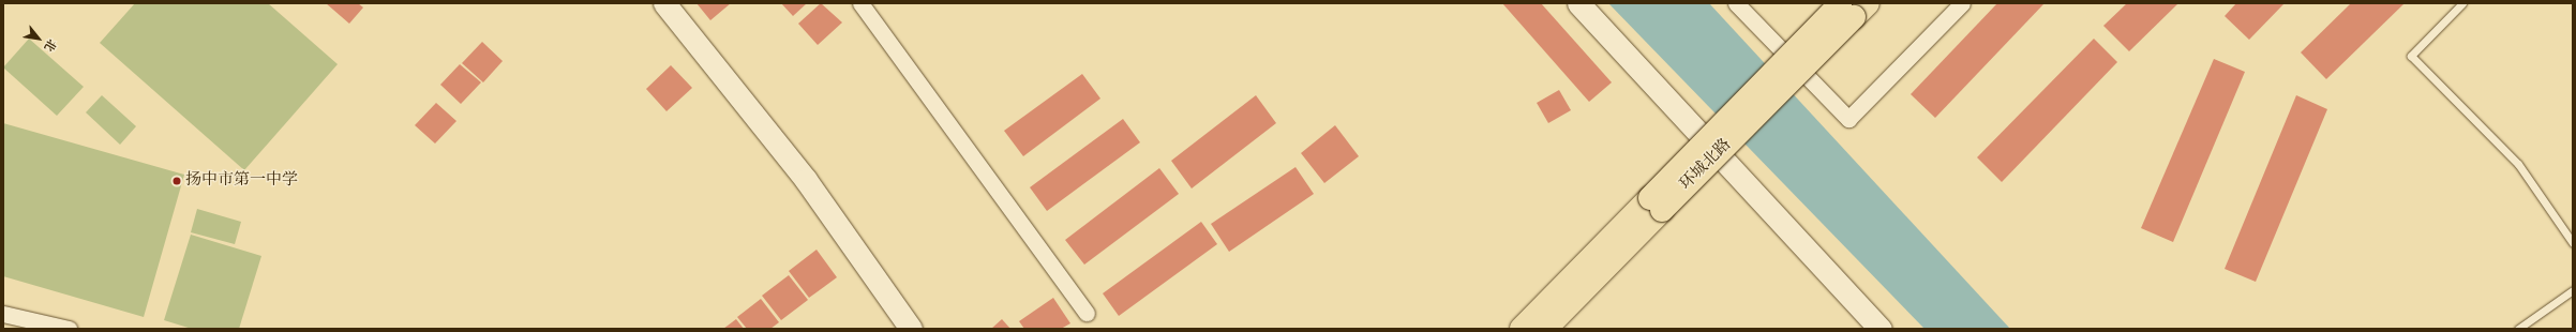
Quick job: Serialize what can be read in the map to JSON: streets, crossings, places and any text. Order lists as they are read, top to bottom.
{
  "streets": {
    "main road": ["环城北路"]
  },
  "places": ["扬中市第一中学"],
  "north": "bottom right"
}
